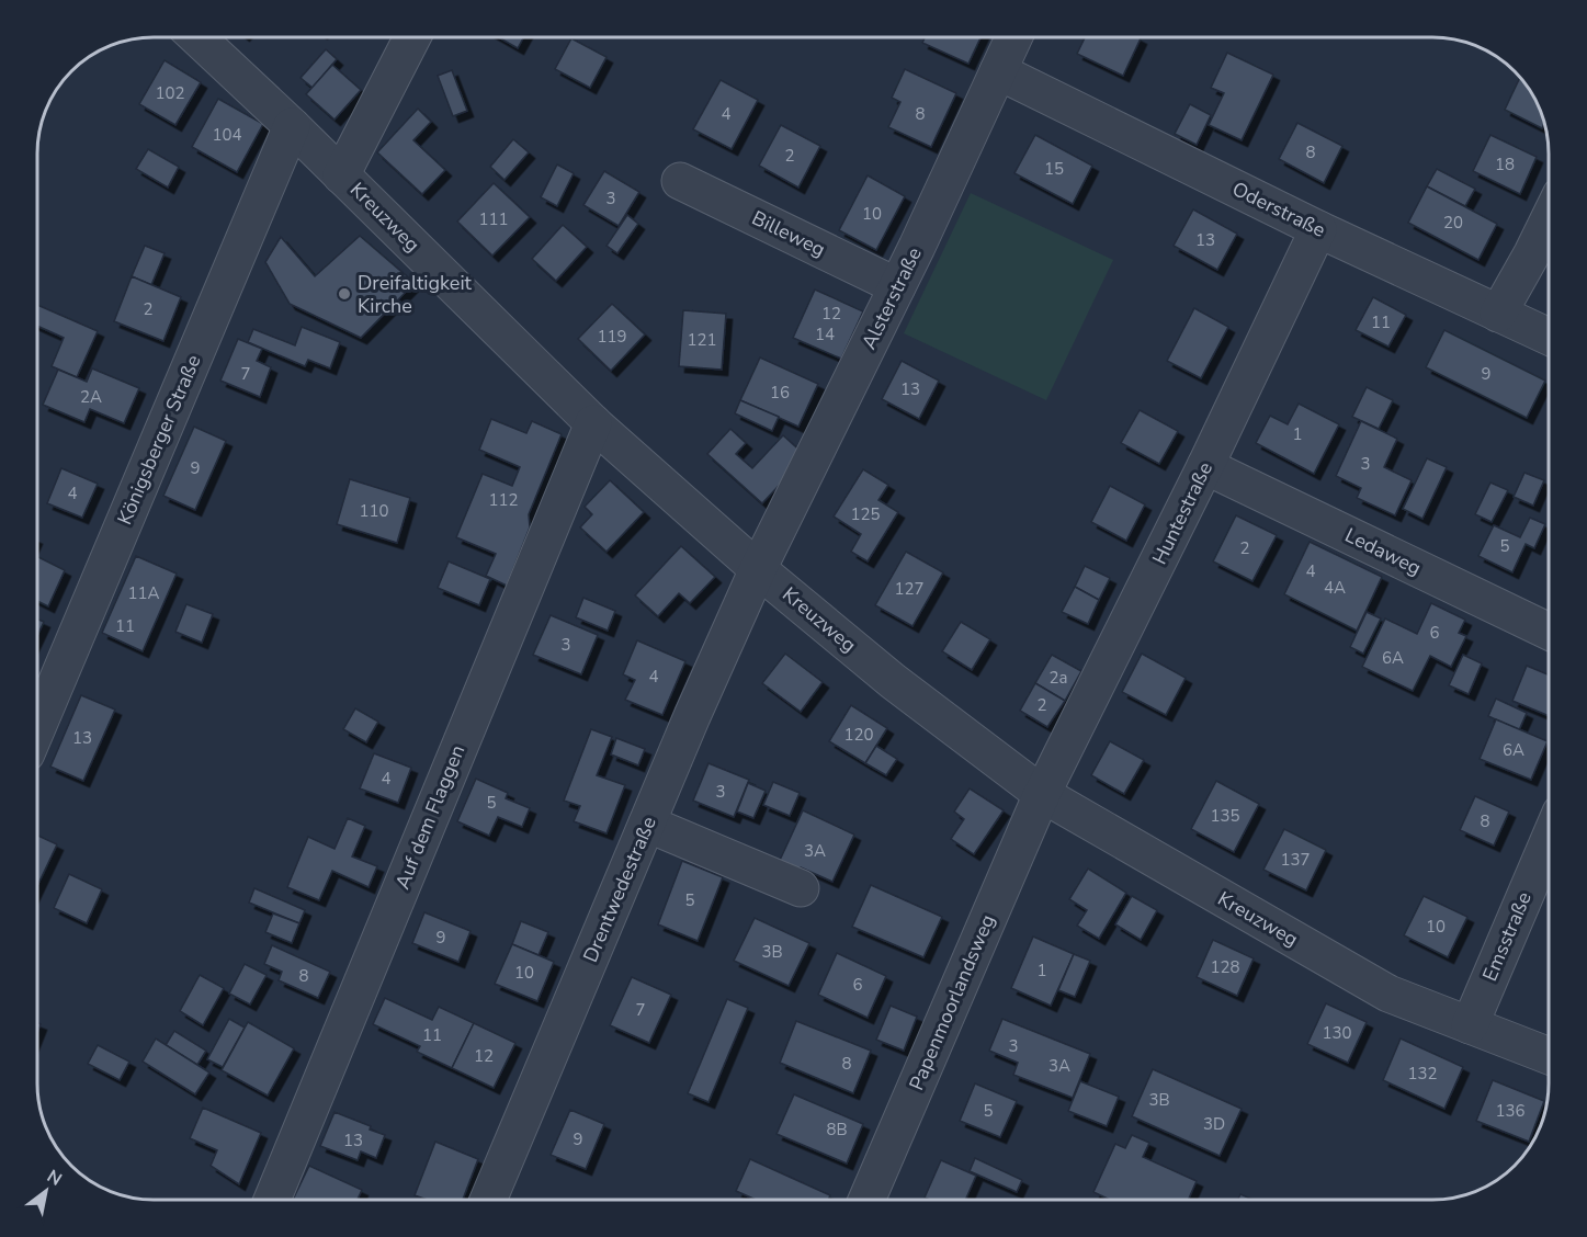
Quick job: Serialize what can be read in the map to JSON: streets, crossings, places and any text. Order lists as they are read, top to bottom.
{
  "streets": {
    "street": [
      "Oderstraße",
      "Kreuzweg",
      "Billeweg",
      "Alsterstraße",
      "Königsberger Straße",
      "Huntestraße",
      "Ledaweg",
      "Auf dem Flaggen",
      "Drentwedestraße",
      "Emsstraße",
      "Papenmoorlandsweg"
    ]
  },
  "crossings": [
    ["Oderstraße", "Alsterstraße"],
    ["Oderstraße", "Huntestraße"],
    ["Kreuzweg", "Alsterstraße"],
    ["Kreuzweg", "Königsberger Straße"],
    ["Kreuzweg", "Huntestraße"],
    ["Kreuzweg", "Auf dem Flaggen"],
    ["Kreuzweg", "Drentwedestraße"],
    ["Kreuzweg", "Emsstraße"],
    ["Kreuzweg", "Papenmoorlandsweg"],
    ["Billeweg", "Alsterstraße"],
    ["Alsterstraße", "Drentwedestraße"],
    ["Huntestraße", "Ledaweg"],
    ["Huntestraße", "Papenmoorlandsweg"]
  ],
  "places": ["Dreifaltigkeit Kirche"],
  "house_numbers": [
    "102",
    "4",
    "8",
    "104",
    "8",
    "2",
    "18",
    "15",
    "3",
    "10",
    "111",
    "20",
    "13",
    "2",
    "12",
    "11",
    "14",
    "119",
    "121",
    "7",
    "9",
    "13",
    "16",
    "2A",
    "1",
    "3",
    "9",
    "4",
    "112",
    "110",
    "125",
    "5",
    "2",
    "4",
    "4A",
    "127",
    "11A",
    "11",
    "6",
    "3",
    "6A",
    "4",
    "2a",
    "2",
    "120",
    "13",
    "6A",
    "4",
    "3",
    "5",
    "135",
    "8",
    "3A",
    "137",
    "5",
    "10",
    "9",
    "3B",
    "128",
    "1",
    "10",
    "8",
    "6",
    "7",
    "130",
    "11",
    "3",
    "12",
    "8",
    "3A",
    "132",
    "3B",
    "5",
    "136",
    "3D",
    "8B",
    "9",
    "13"
  ],
  "north": "top right"
}
